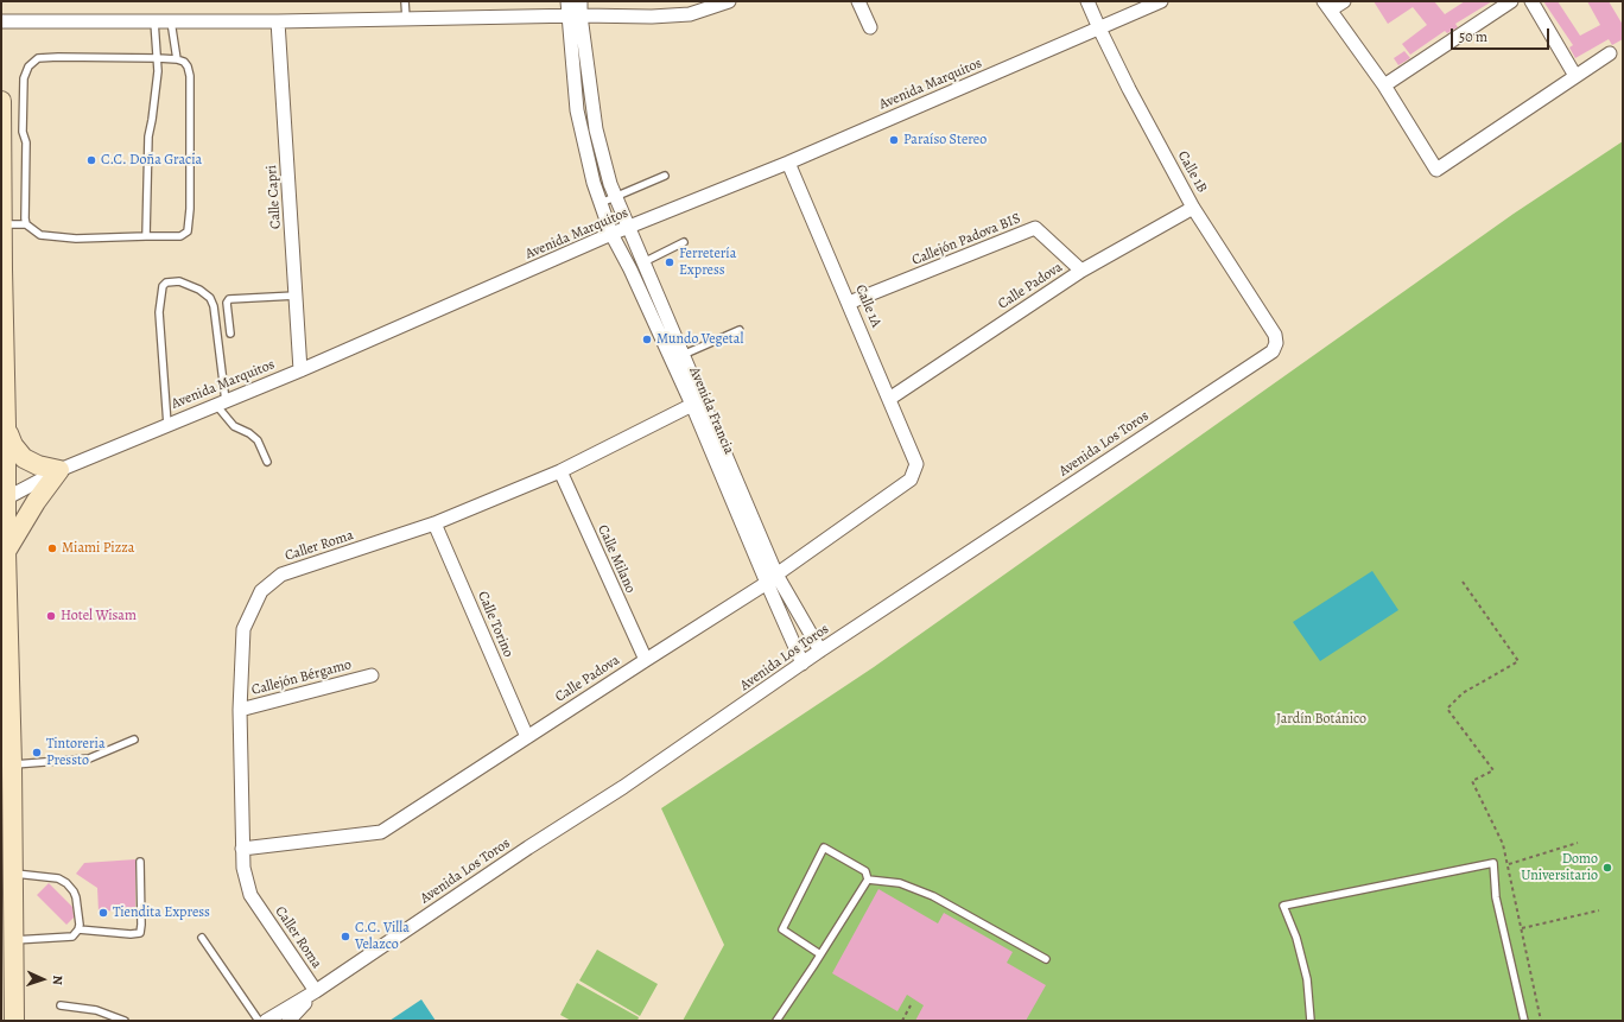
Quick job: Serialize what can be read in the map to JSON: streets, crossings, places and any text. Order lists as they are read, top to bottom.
{
  "streets": {
    "street": [
      "Avenida Marquitos",
      "Calle 1B",
      "Calle Capri",
      "Callejón Padova BIS",
      "Calle Padova",
      "Calle 1A",
      "Avenida Francia",
      "Avenida Los Toros",
      "Caller Roma",
      "Calle Milano",
      "Calle Torino",
      "Callejón Bérgamo"
    ]
  },
  "crossings": [
    ["Avenida Marquitos", "Calle 1B"],
    ["Avenida Marquitos", "Calle Capri"],
    ["Avenida Marquitos", "Calle 1A"],
    ["Avenida Marquitos", "Avenida Francia"],
    ["Calle 1B", "Calle Padova"],
    ["Calle 1B", "Avenida Los Toros"],
    ["Callejón Padova BIS", "Calle Padova"],
    ["Callejón Padova BIS", "Calle 1A"],
    ["Calle Padova", "Calle 1A"],
    ["Calle Padova", "Avenida Francia"],
    ["Calle Padova", "Caller Roma"],
    ["Calle Padova", "Calle Milano"],
    ["Calle Padova", "Calle Torino"],
    ["Avenida Francia", "Avenida Los Toros"],
    ["Avenida Francia", "Caller Roma"],
    ["Avenida Los Toros", "Caller Roma"],
    ["Caller Roma", "Calle Milano"],
    ["Caller Roma", "Calle Torino"],
    ["Caller Roma", "Callejón Bérgamo"]
  ],
  "parks": ["Jardín Botánico"],
  "places": [
    "Paraíso Stereo",
    "C.C. Doña Gracia",
    "Ferretería Express",
    "Mundo Vegetal",
    "Miami Pizza",
    "Hotel Wisam",
    "Tintoreria Pressto",
    "Domo Universitario",
    "Tiendita Express",
    "C.C. Villa Velazco"
  ],
  "scale_bar": "50 m",
  "north": "right"
}
